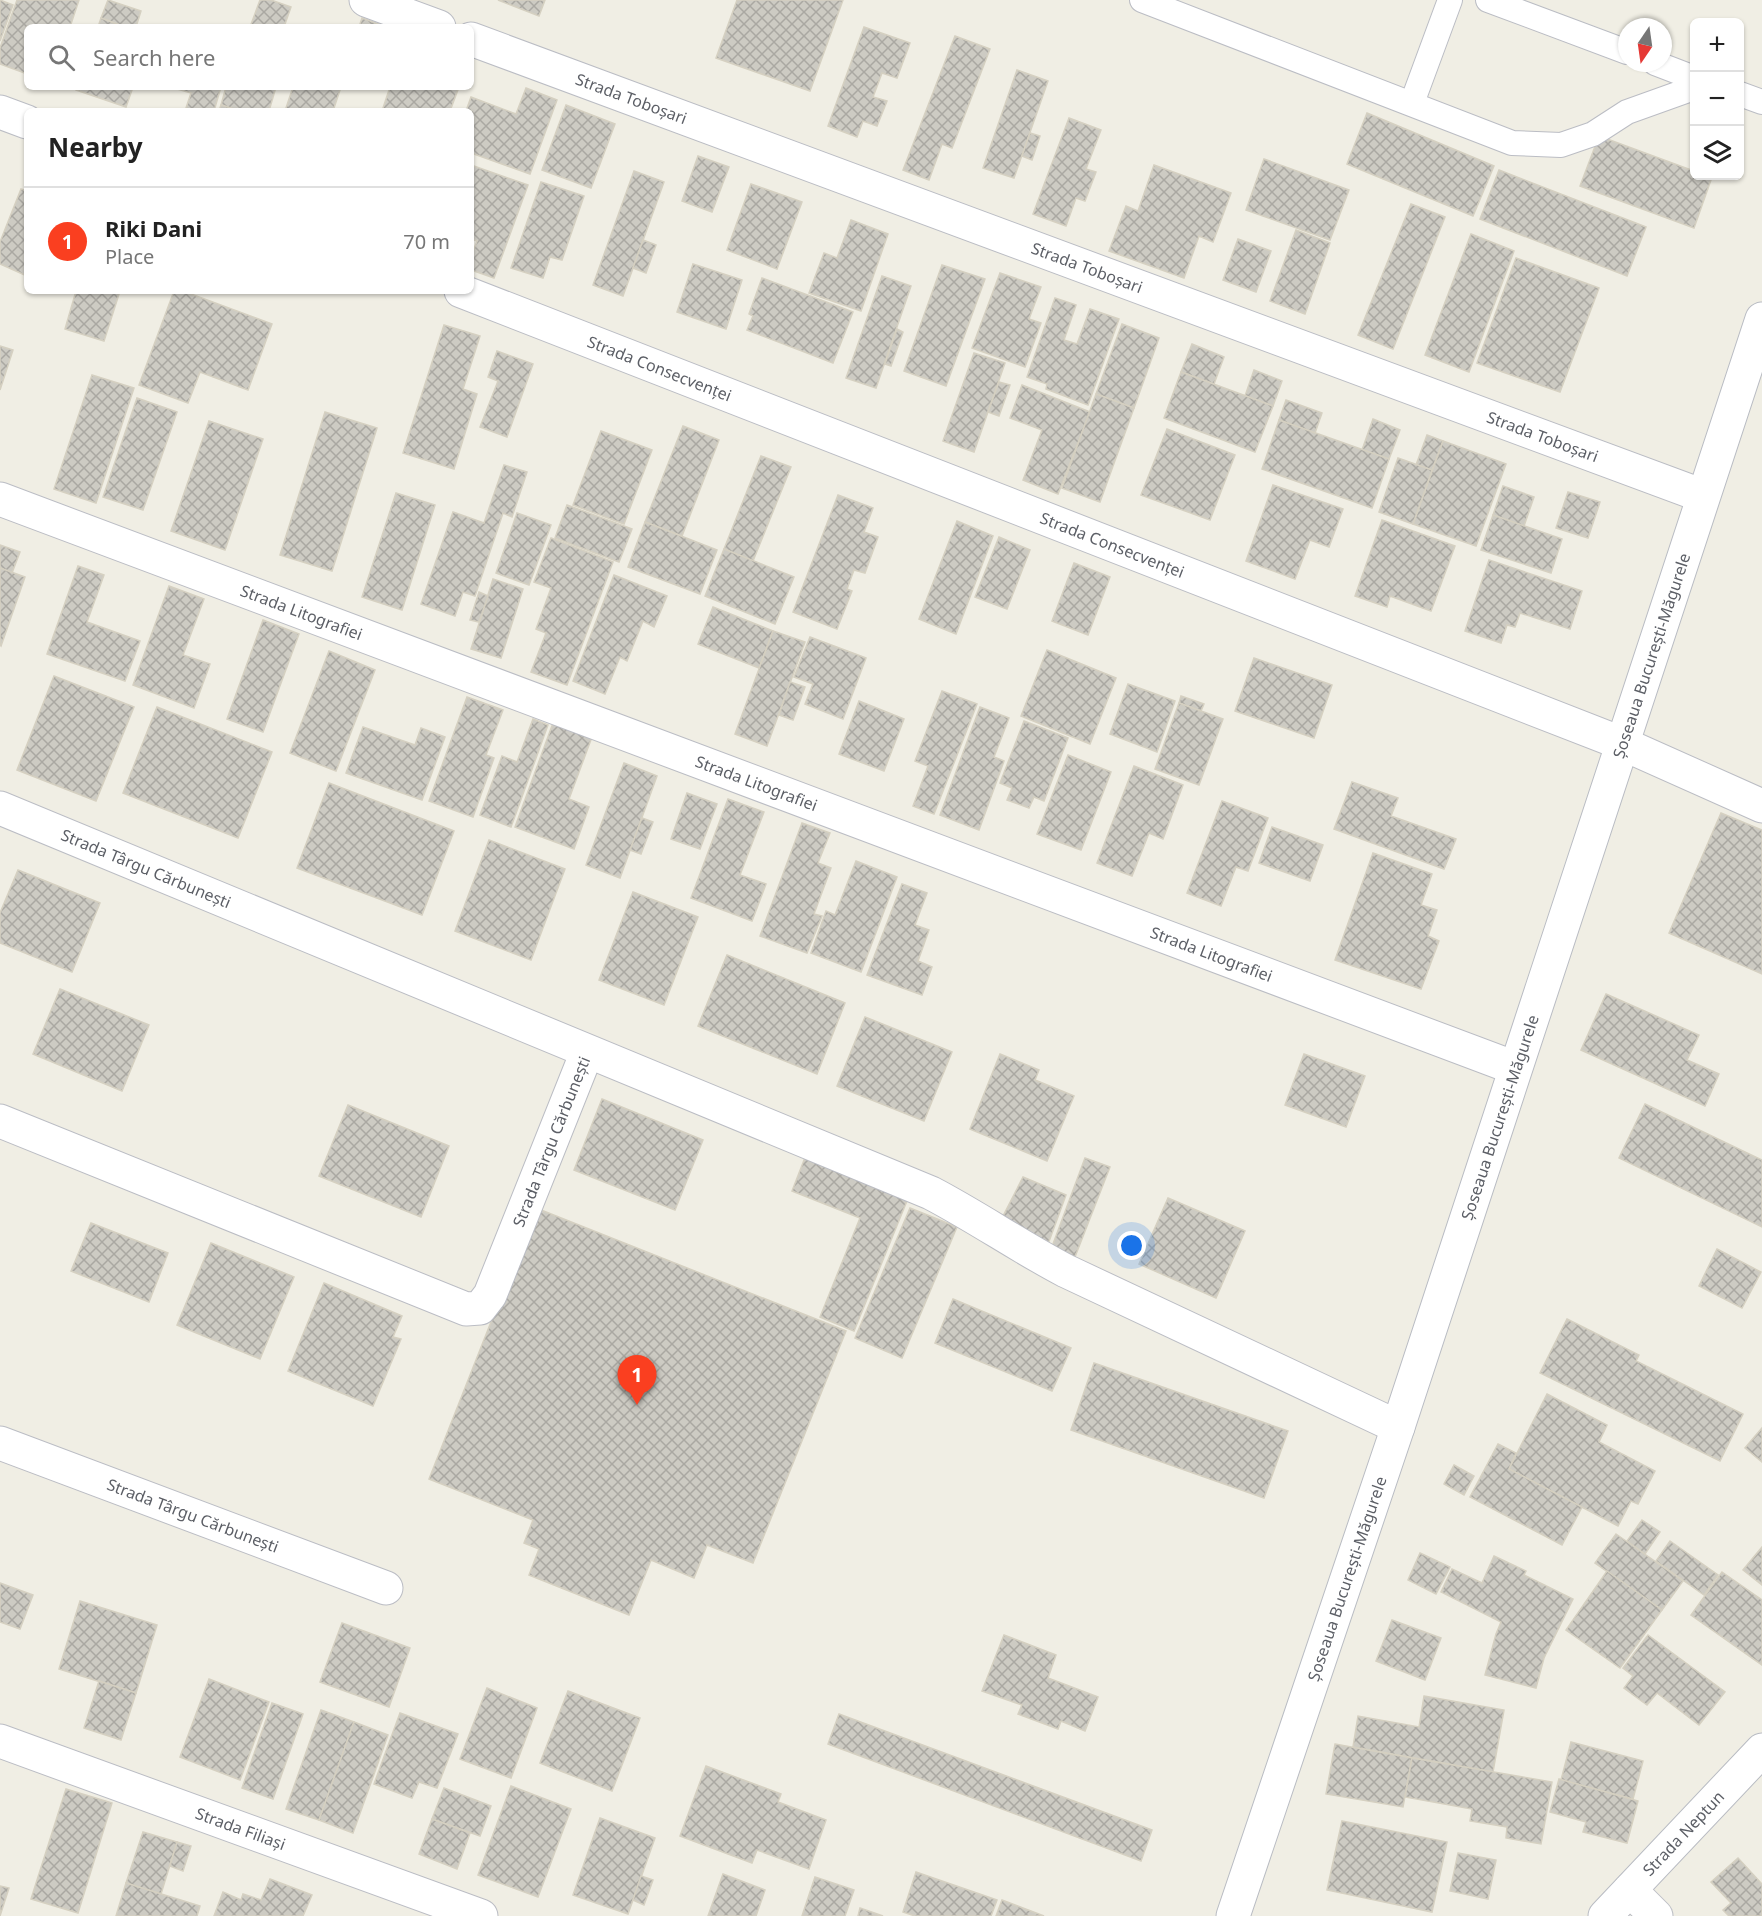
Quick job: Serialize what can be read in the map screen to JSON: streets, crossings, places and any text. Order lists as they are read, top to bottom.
{
  "streets": {
    "street": [
      "Strada Toboșari",
      "Strada Consecvenței",
      "Strada Litografiei",
      "Șoseaua București-Măgurele",
      "Strada Târgu Cărbunești",
      "Strada Filiași",
      "Strada Neptun"
    ]
  },
  "crossings": [
    ["Strada Toboșari", "Șoseaua București-Măgurele"],
    ["Strada Consecvenței", "Șoseaua București-Măgurele"],
    ["Strada Litografiei", "Șoseaua București-Măgurele"]
  ],
  "north": "bottom",
  "page": {
    "map_buttons": ["+", "−"],
    "search": "Search here",
    "heading": "Nearby",
    "list": [
      {
        "mark": "1",
        "name": "Riki Dani",
        "note": "Place",
        "value": "70 m"
      }
    ],
    "pins": "1"
  }
}
